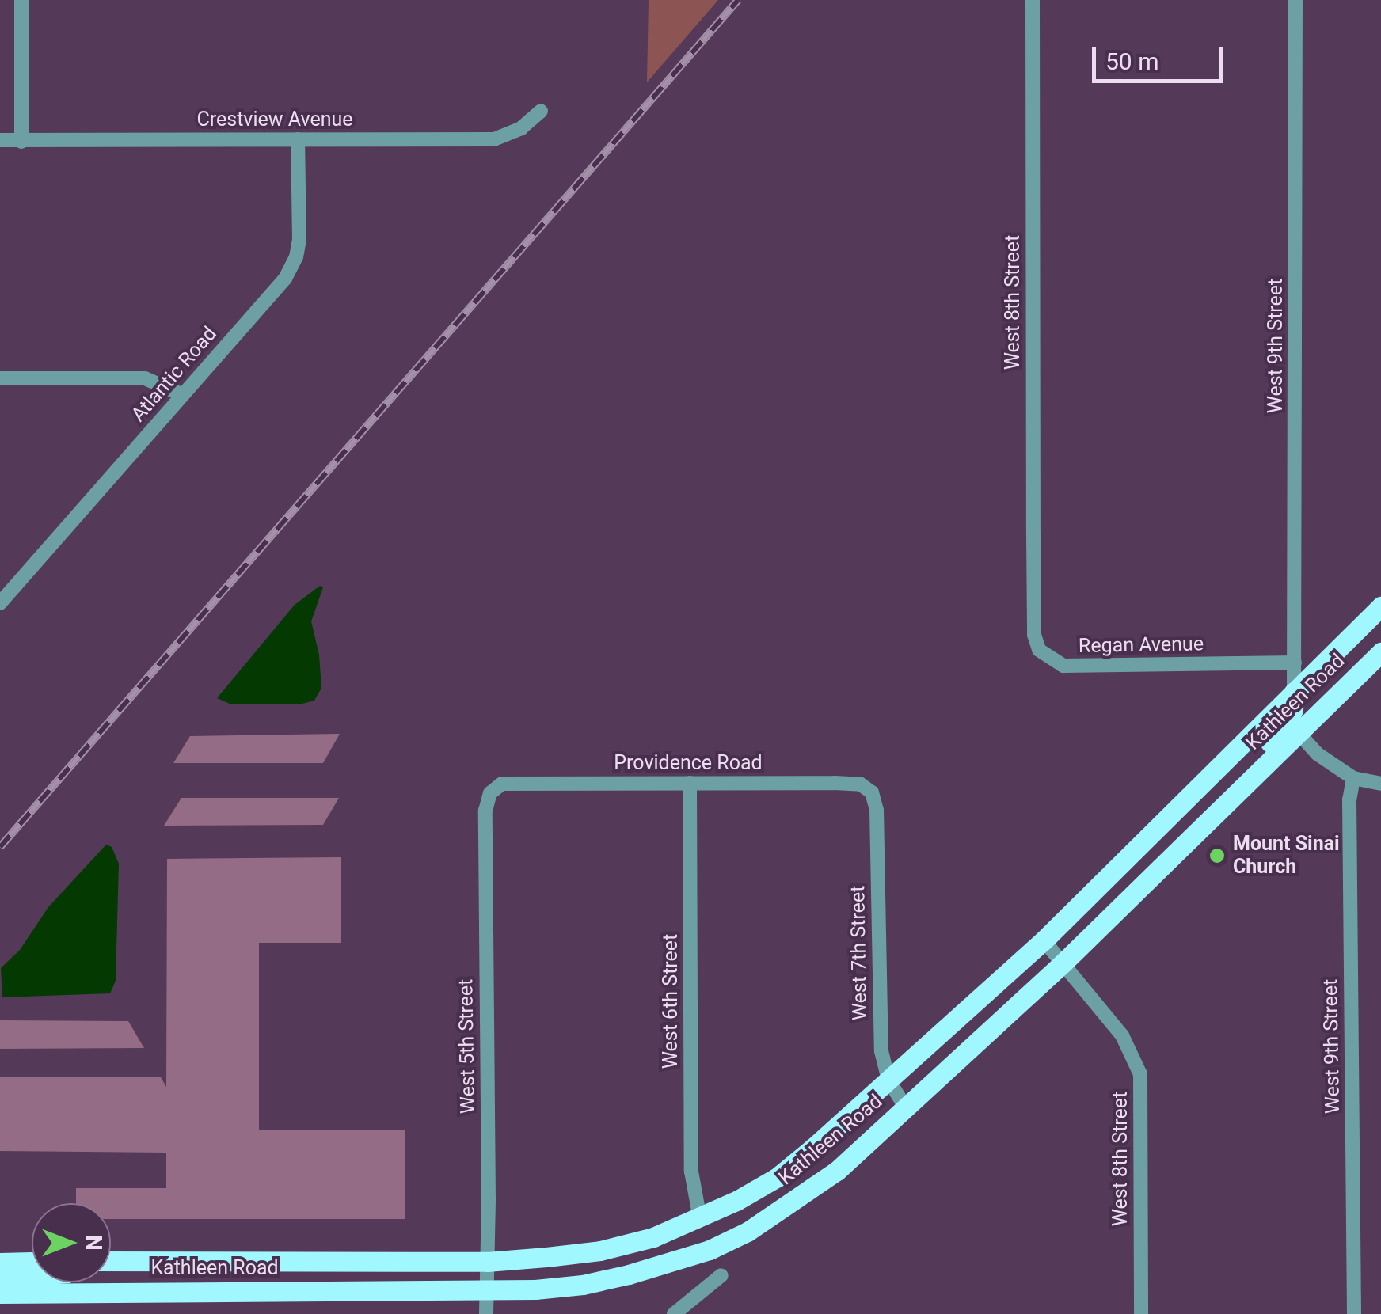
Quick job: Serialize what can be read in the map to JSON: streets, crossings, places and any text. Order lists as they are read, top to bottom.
{
  "streets": {
    "main road": ["Kathleen Road"],
    "street": [
      "Crestview Avenue",
      "West 8th Street",
      "West 9th Street",
      "Atlantic Road",
      "Regan Avenue",
      "Providence Road",
      "West 7th Street",
      "West 6th Street",
      "West 5th Street"
    ]
  },
  "crossings": [
    ["Crestview Avenue", "Atlantic Road"],
    ["West 8th Street", "Regan Avenue"],
    ["West 8th Street", "Kathleen Road"],
    ["West 9th Street", "Regan Avenue"],
    ["West 9th Street", "Kathleen Road"],
    ["Kathleen Road", "West 7th Street"],
    ["Kathleen Road", "West 6th Street"],
    ["Kathleen Road", "West 5th Street"],
    ["Providence Road", "West 7th Street"],
    ["Providence Road", "West 6th Street"],
    ["Providence Road", "West 5th Street"]
  ],
  "places": ["Mount Sinai Church"],
  "scale_bar": "50 m",
  "north": "right"
}
